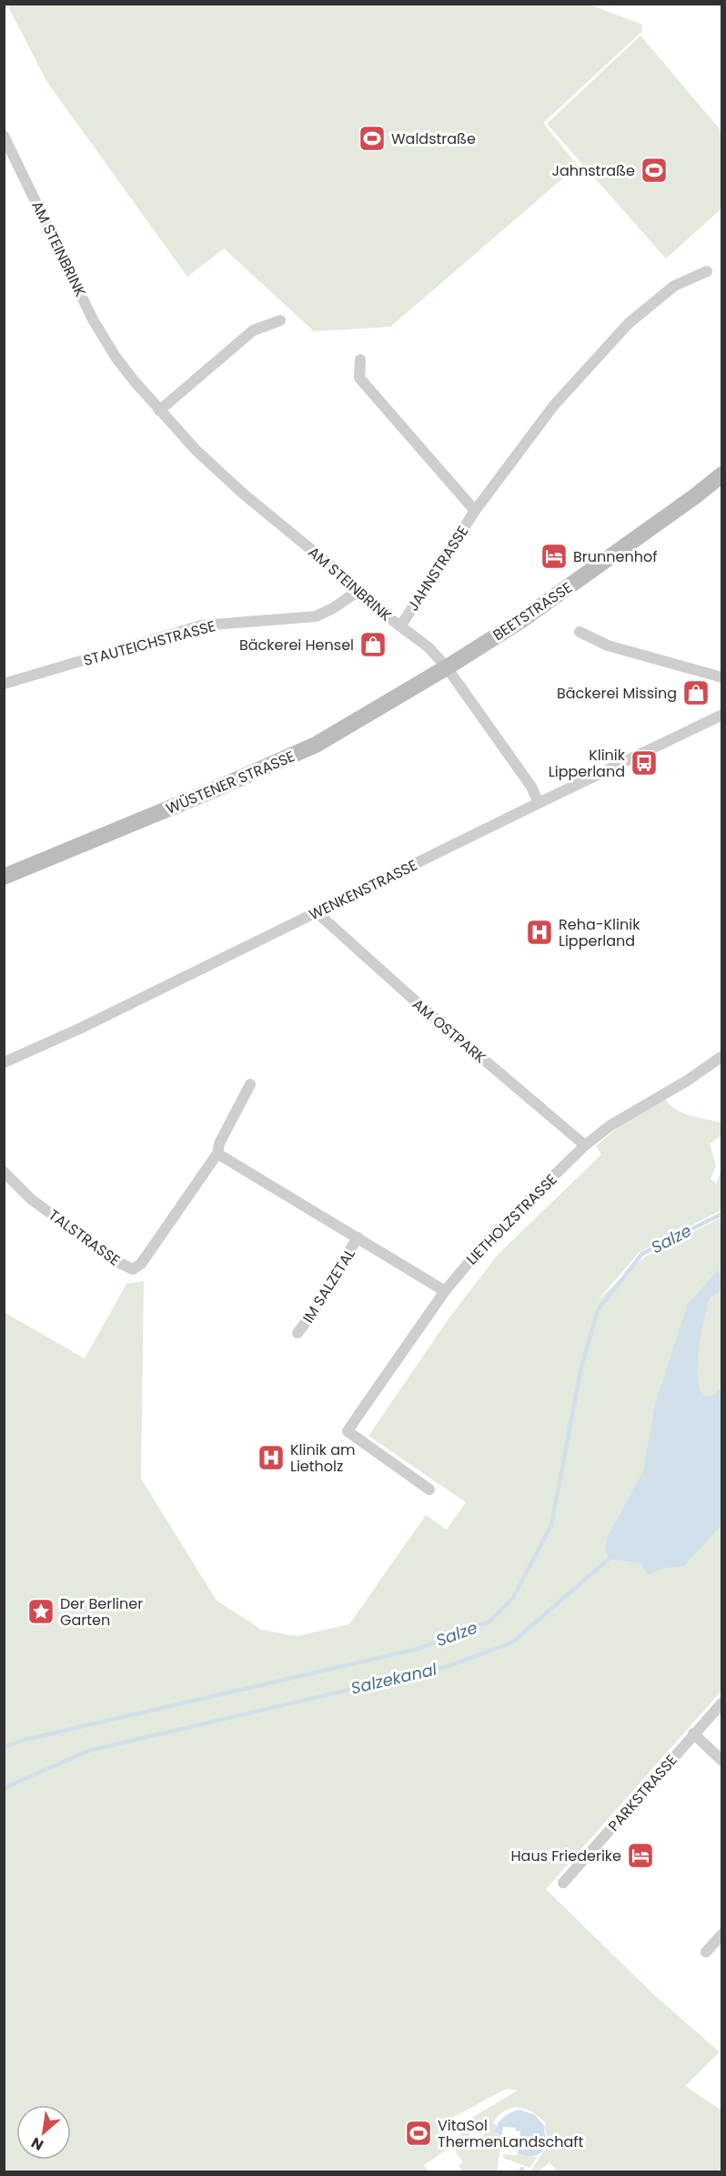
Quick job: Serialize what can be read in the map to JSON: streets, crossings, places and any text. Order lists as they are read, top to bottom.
{
  "streets": {
    "main road": ["BEETSTRASSE", "WÜSTENER STRASSE"],
    "street": [
      "AM STEINBRINK",
      "JAHNSTRASSE",
      "STAUTEICHSTRASSE",
      "WENKENSTRASSE",
      "AM OSTPARK",
      "LIETHOLZSTRASSE",
      "TALSTRASSE",
      "IM SALZETAL",
      "PARKSTRASSE"
    ]
  },
  "crossings": [
    ["AM STEINBRINK", "JAHNSTRASSE"],
    ["AM STEINBRINK", "BEETSTRASSE"],
    ["AM STEINBRINK", "STAUTEICHSTRASSE"],
    ["AM STEINBRINK", "WÜSTENER STRASSE"],
    ["AM STEINBRINK", "WENKENSTRASSE"],
    ["BEETSTRASSE", "WÜSTENER STRASSE"],
    ["WENKENSTRASSE", "AM OSTPARK"],
    ["AM OSTPARK", "LIETHOLZSTRASSE"]
  ],
  "water": ["Salze", "Salzekanal"],
  "places": {
    "sports": ["Waldstraße", "Jahnstraße", "VitaSol ThermenLandschaft"],
    "hotel": ["Brunnenhof", "Haus Friederike"],
    "shop": ["Bäckerei Hensel", "Bäckerei Missing"],
    "bus stop": ["Klinik Lipperland"],
    "hospital": ["Reha-Klinik Lipperland", "Klinik am Lietholz"],
    "place": ["Der Berliner Garten"]
  },
  "north": "bottom left"
}
